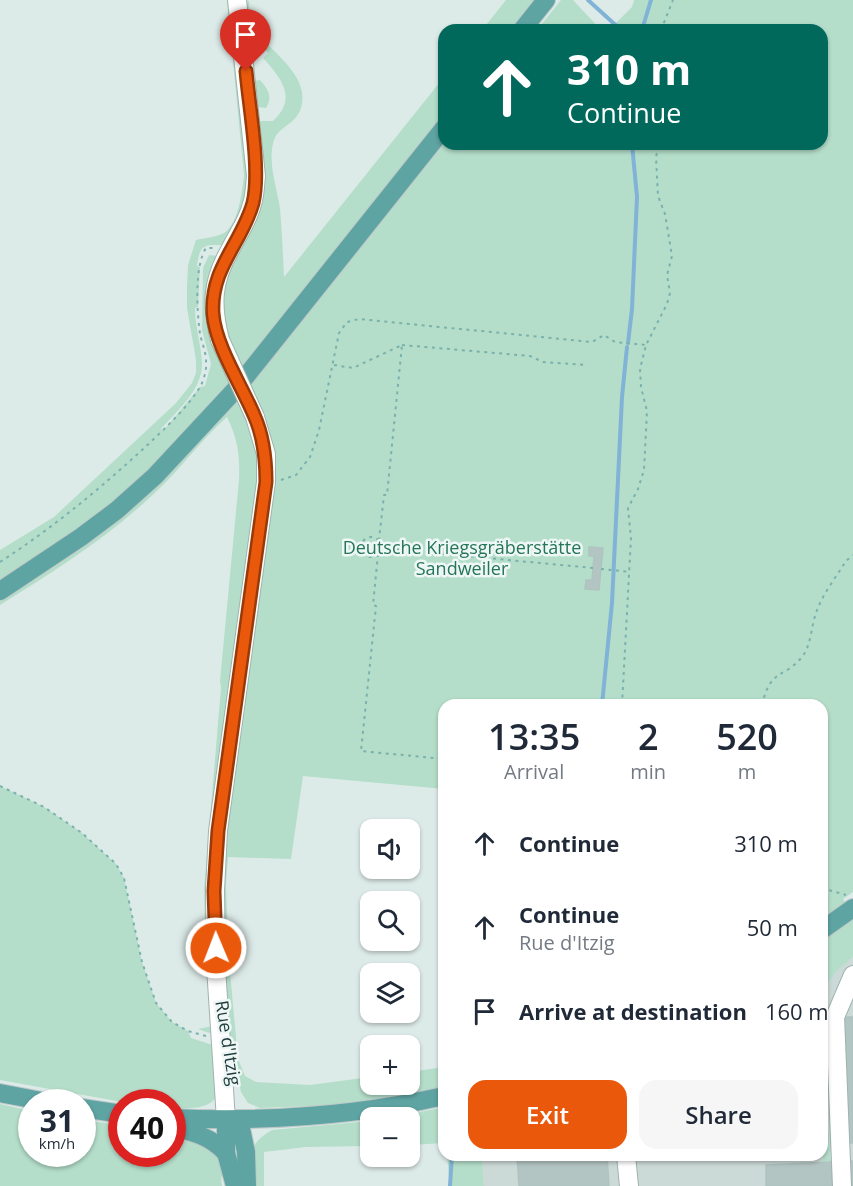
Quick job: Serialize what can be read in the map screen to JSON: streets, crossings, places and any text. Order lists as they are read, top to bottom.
{
  "streets": {
    "street": ["Rue d'Itzig"]
  },
  "parks": ["Deutsche Kriegsgräberstätte Sandweiler"],
  "page": {
    "turn": ["310 m", "Continue"],
    "eta": [
      "13:35",
      "Arrival",
      "2",
      "min",
      "520",
      "m"
    ],
    "list": [
      {
        "name": "Continue",
        "value": "310 m"
      },
      {
        "name": "Continue",
        "note": "Rue d'Itzig",
        "value": "50 m"
      },
      {
        "name": "Arrive at destination",
        "value": "160 m"
      }
    ],
    "map_buttons": ["+", "−"],
    "buttons": ["Exit", "Share"],
    "speed": "31 km/h",
    "limit": "40"
  }
}
